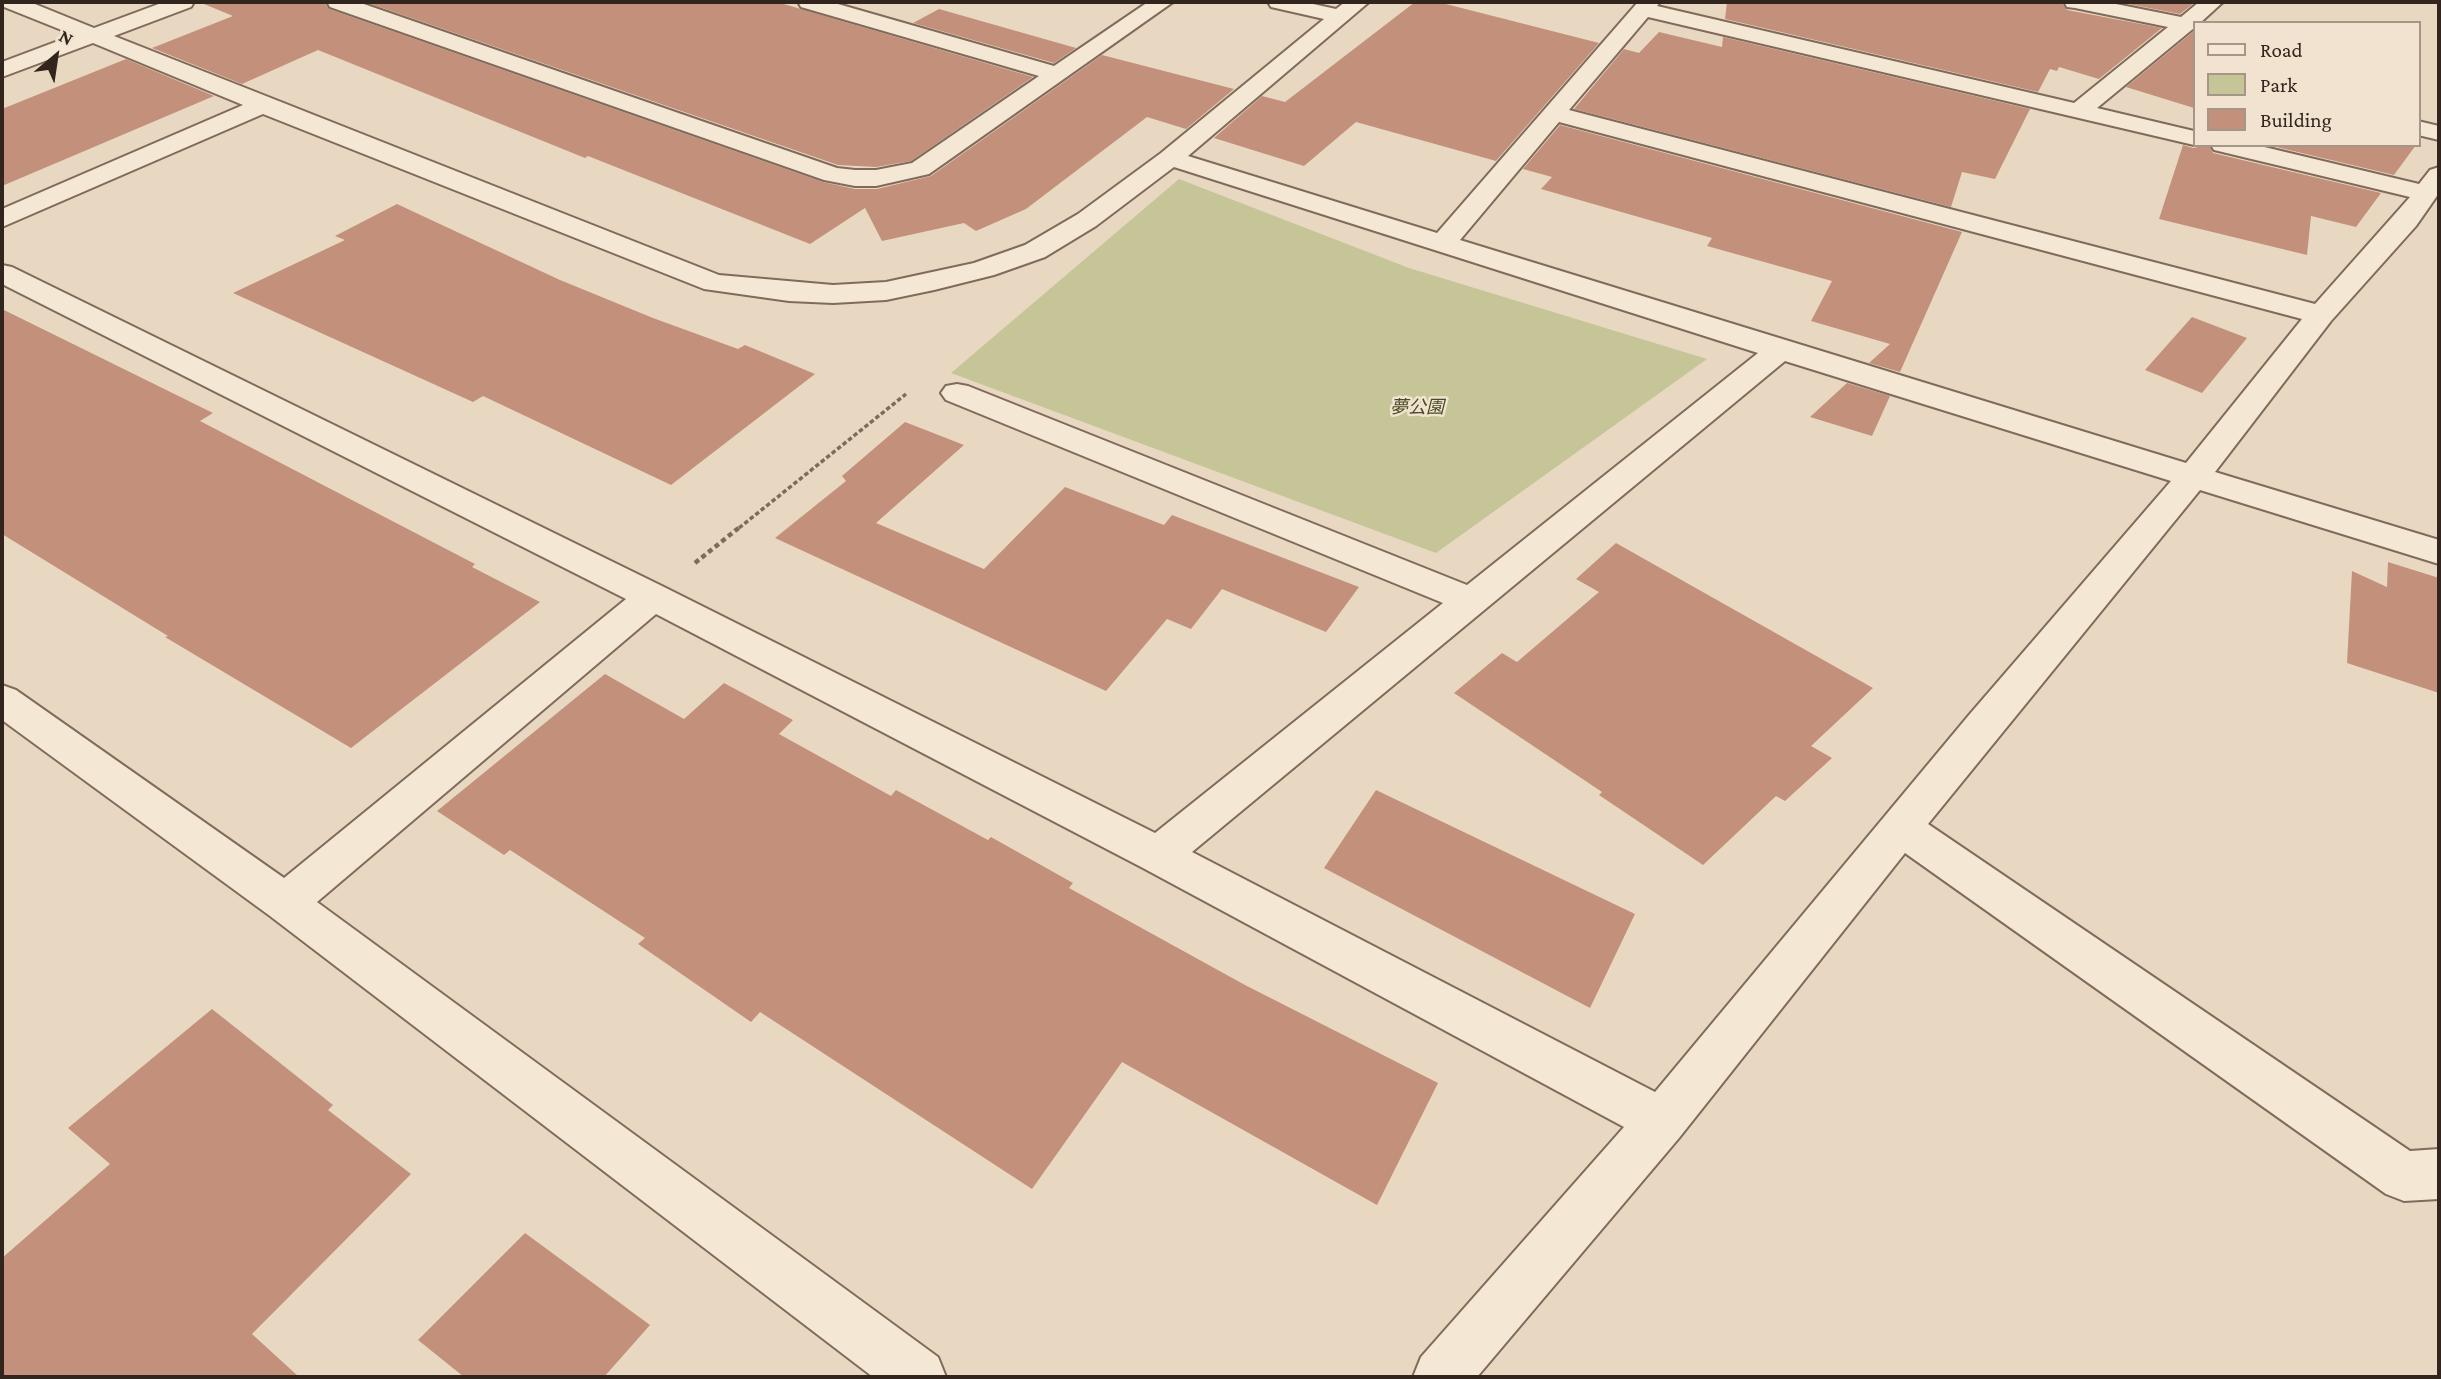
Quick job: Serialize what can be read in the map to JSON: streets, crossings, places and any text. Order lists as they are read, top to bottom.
{
  "parks": ["夢公園"],
  "legend": ["Road", "Park", "Building"],
  "north": "top right"
}
